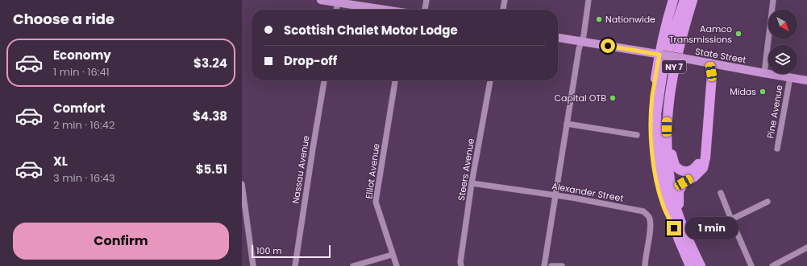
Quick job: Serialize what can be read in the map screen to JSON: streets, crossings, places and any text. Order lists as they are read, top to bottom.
{
  "streets": {
    "highway": ["NY 7"],
    "main road": ["State Street"],
    "street": [
      "Pine Avenue",
      "Nassau Avenue",
      "Steers Avenue",
      "Elliot Avenue",
      "Alexander Street"
    ]
  },
  "crossings": [
    ["State Street", "Pine Avenue"],
    ["Steers Avenue", "Alexander Street"]
  ],
  "places": [
    "Nationwide",
    "Aamco Transmissions",
    "Midas",
    "Capital OTB"
  ],
  "scale_bar": "100 m",
  "north": "bottom right",
  "page": {
    "heading": "Choose a ride",
    "banner": ["Scottish Chalet Motor Lodge", "Drop-off"],
    "list": [
      {
        "name": "Economy",
        "note": "1 min · 16:41",
        "value": "$3.24"
      },
      {
        "name": "Comfort",
        "note": "2 min · 16:42",
        "value": "$4.38"
      },
      {
        "name": "XL",
        "note": "3 min · 16:43",
        "value": "$5.51"
      }
    ],
    "buttons": "Confirm",
    "bubble": "1 min",
    "scale": "100 m"
  }
}
